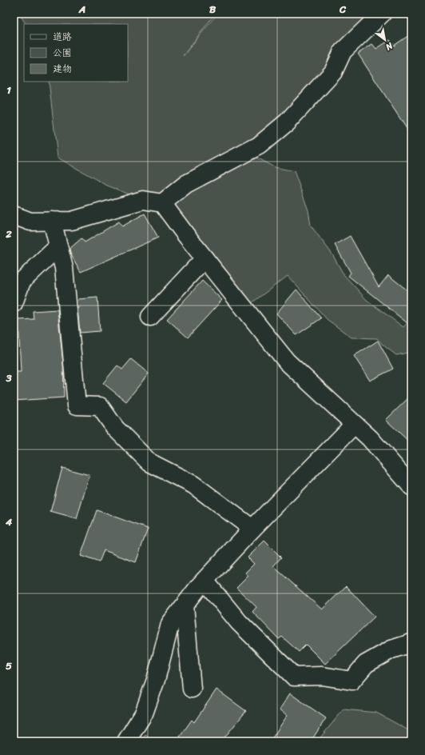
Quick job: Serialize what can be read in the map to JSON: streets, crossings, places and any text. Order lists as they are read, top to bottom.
{
  "legend": ["道路", "公園", "建物"],
  "north": "bottom right",
  "grid": {
    "columns": ["A", "B", "C"],
    "rows": [
      "1",
      "2",
      "3",
      "4",
      "5"
    ]
  }
}
